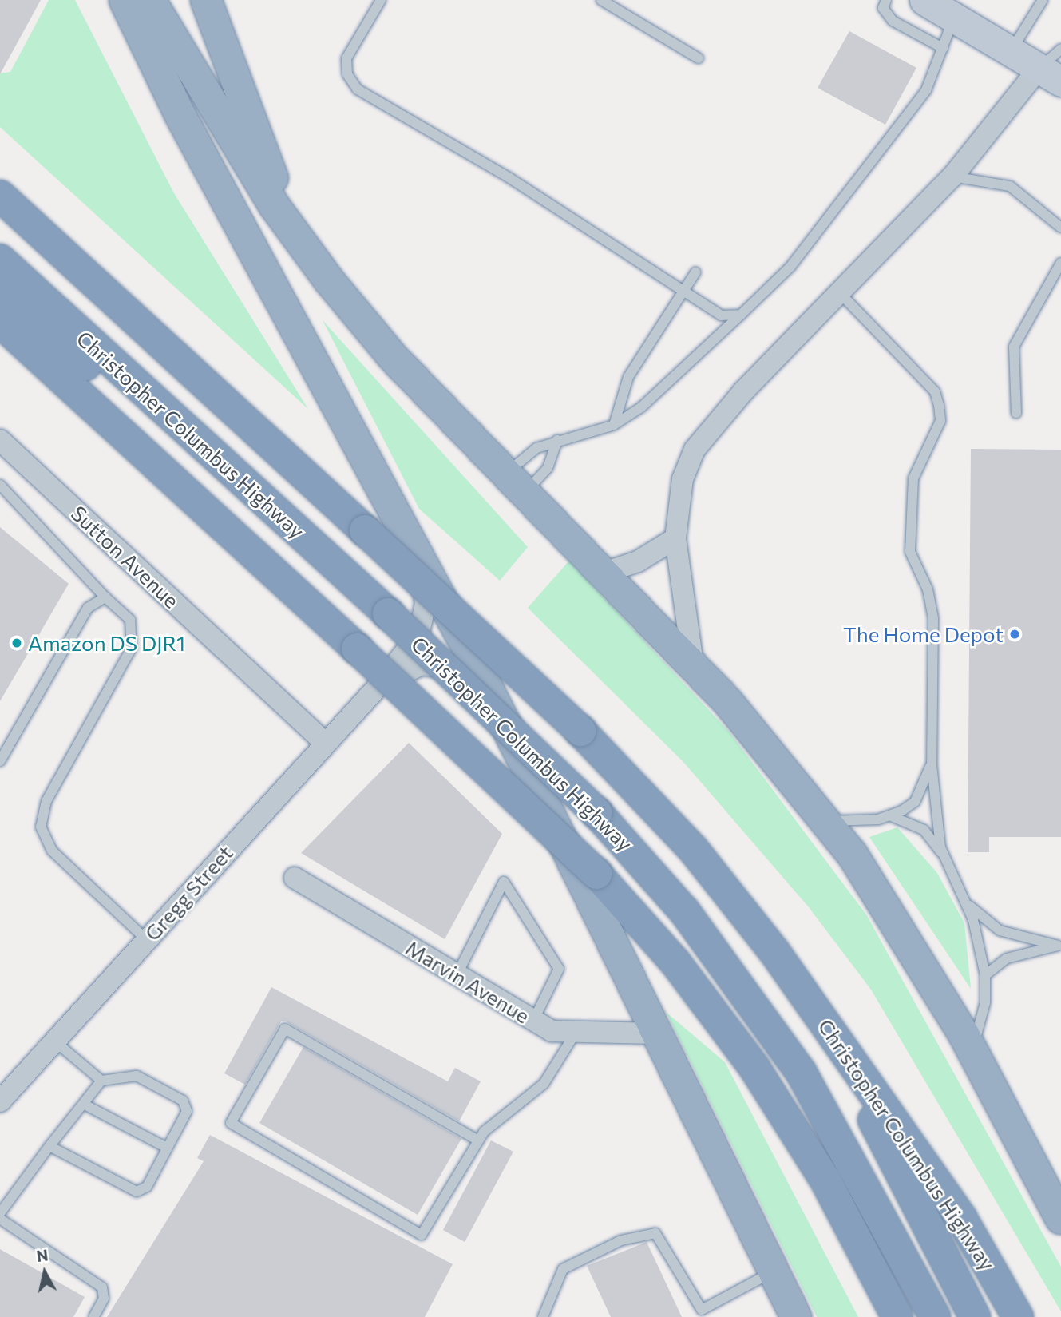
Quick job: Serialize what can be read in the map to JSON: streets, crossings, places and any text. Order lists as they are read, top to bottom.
{
  "streets": {
    "highway": ["Christopher Columbus Highway"],
    "street": ["Sutton Avenue", "Gregg Street", "Marvin Avenue"]
  },
  "crossings": [
    ["Sutton Avenue", "Gregg Street"]
  ],
  "places": ["The Home Depot", "Amazon DS DJR1"],
  "north": "top"
}
